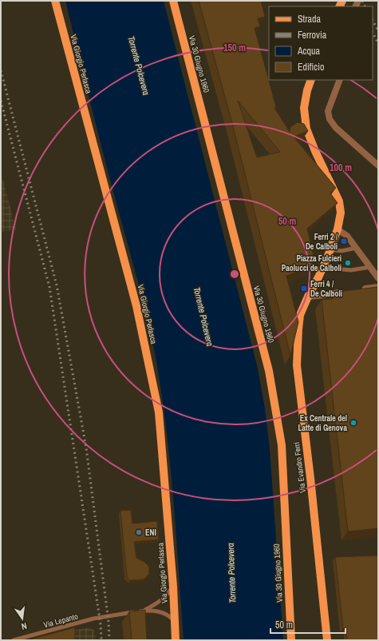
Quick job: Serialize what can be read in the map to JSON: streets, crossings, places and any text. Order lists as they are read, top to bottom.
{
  "streets": {
    "main road": ["Via Giorgio Perlasca", "Via 30 Giugno 1960", "Via Evandro Ferri"],
    "lane": ["Via Lepanto"]
  },
  "water": ["Torrente Polcevera"],
  "places": {
    "transit": ["Ferri 2 / De Calboli", "Ferri 4 / De Calboli"],
    "other": ["Piazza Fulcieri Paolucci de Calboli", "Ex Centrale del Latte di Genova", "ENI"]
  },
  "legend": [
    "Strada",
    "Ferrovia",
    "Acqua",
    "Edificio"
  ],
  "scale_bar": "50 m",
  "north": "bottom",
  "rings": ["150 m", "100 m", "50 m"]
}
